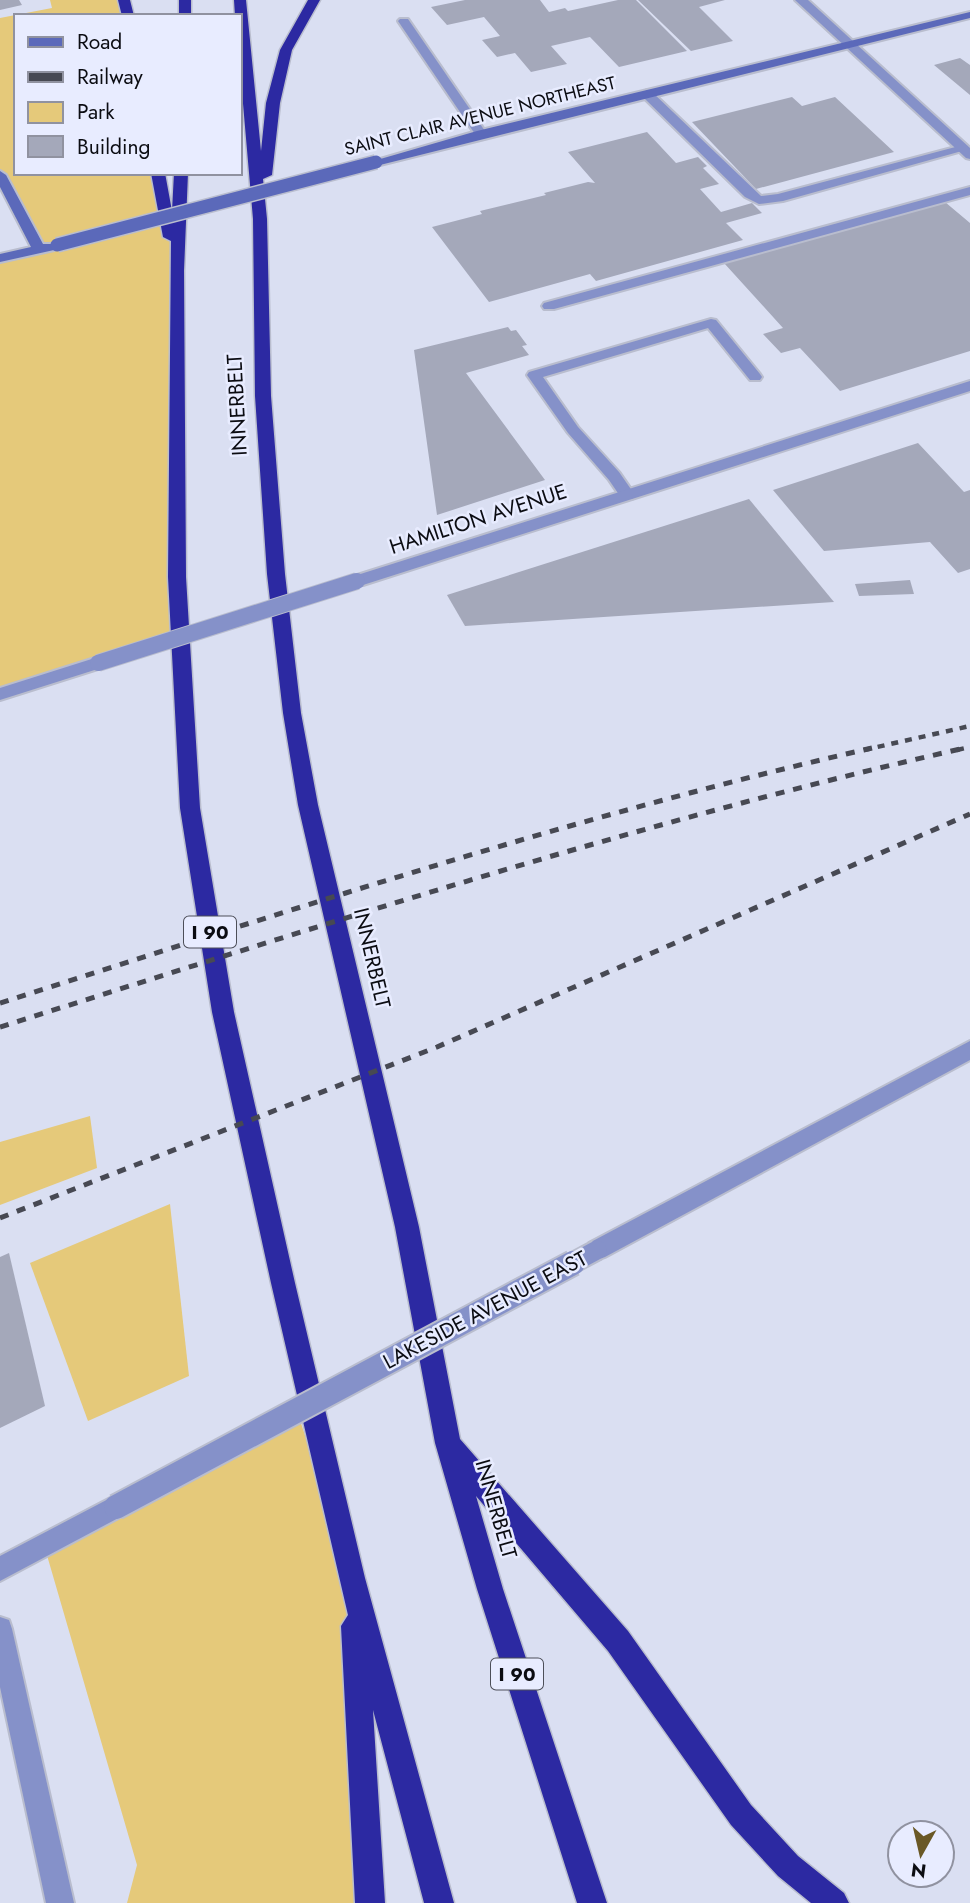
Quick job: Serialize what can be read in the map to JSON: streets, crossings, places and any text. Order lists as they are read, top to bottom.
{
  "streets": {
    "highway": ["INNERBELT", "I 90"],
    "main road": ["SAINT CLAIR AVENUE NORTHEAST"],
    "street": ["HAMILTON AVENUE", "LAKESIDE AVENUE EAST"]
  },
  "legend": [
    "Road",
    "Railway",
    "Park",
    "Building"
  ],
  "north": "bottom"
}
